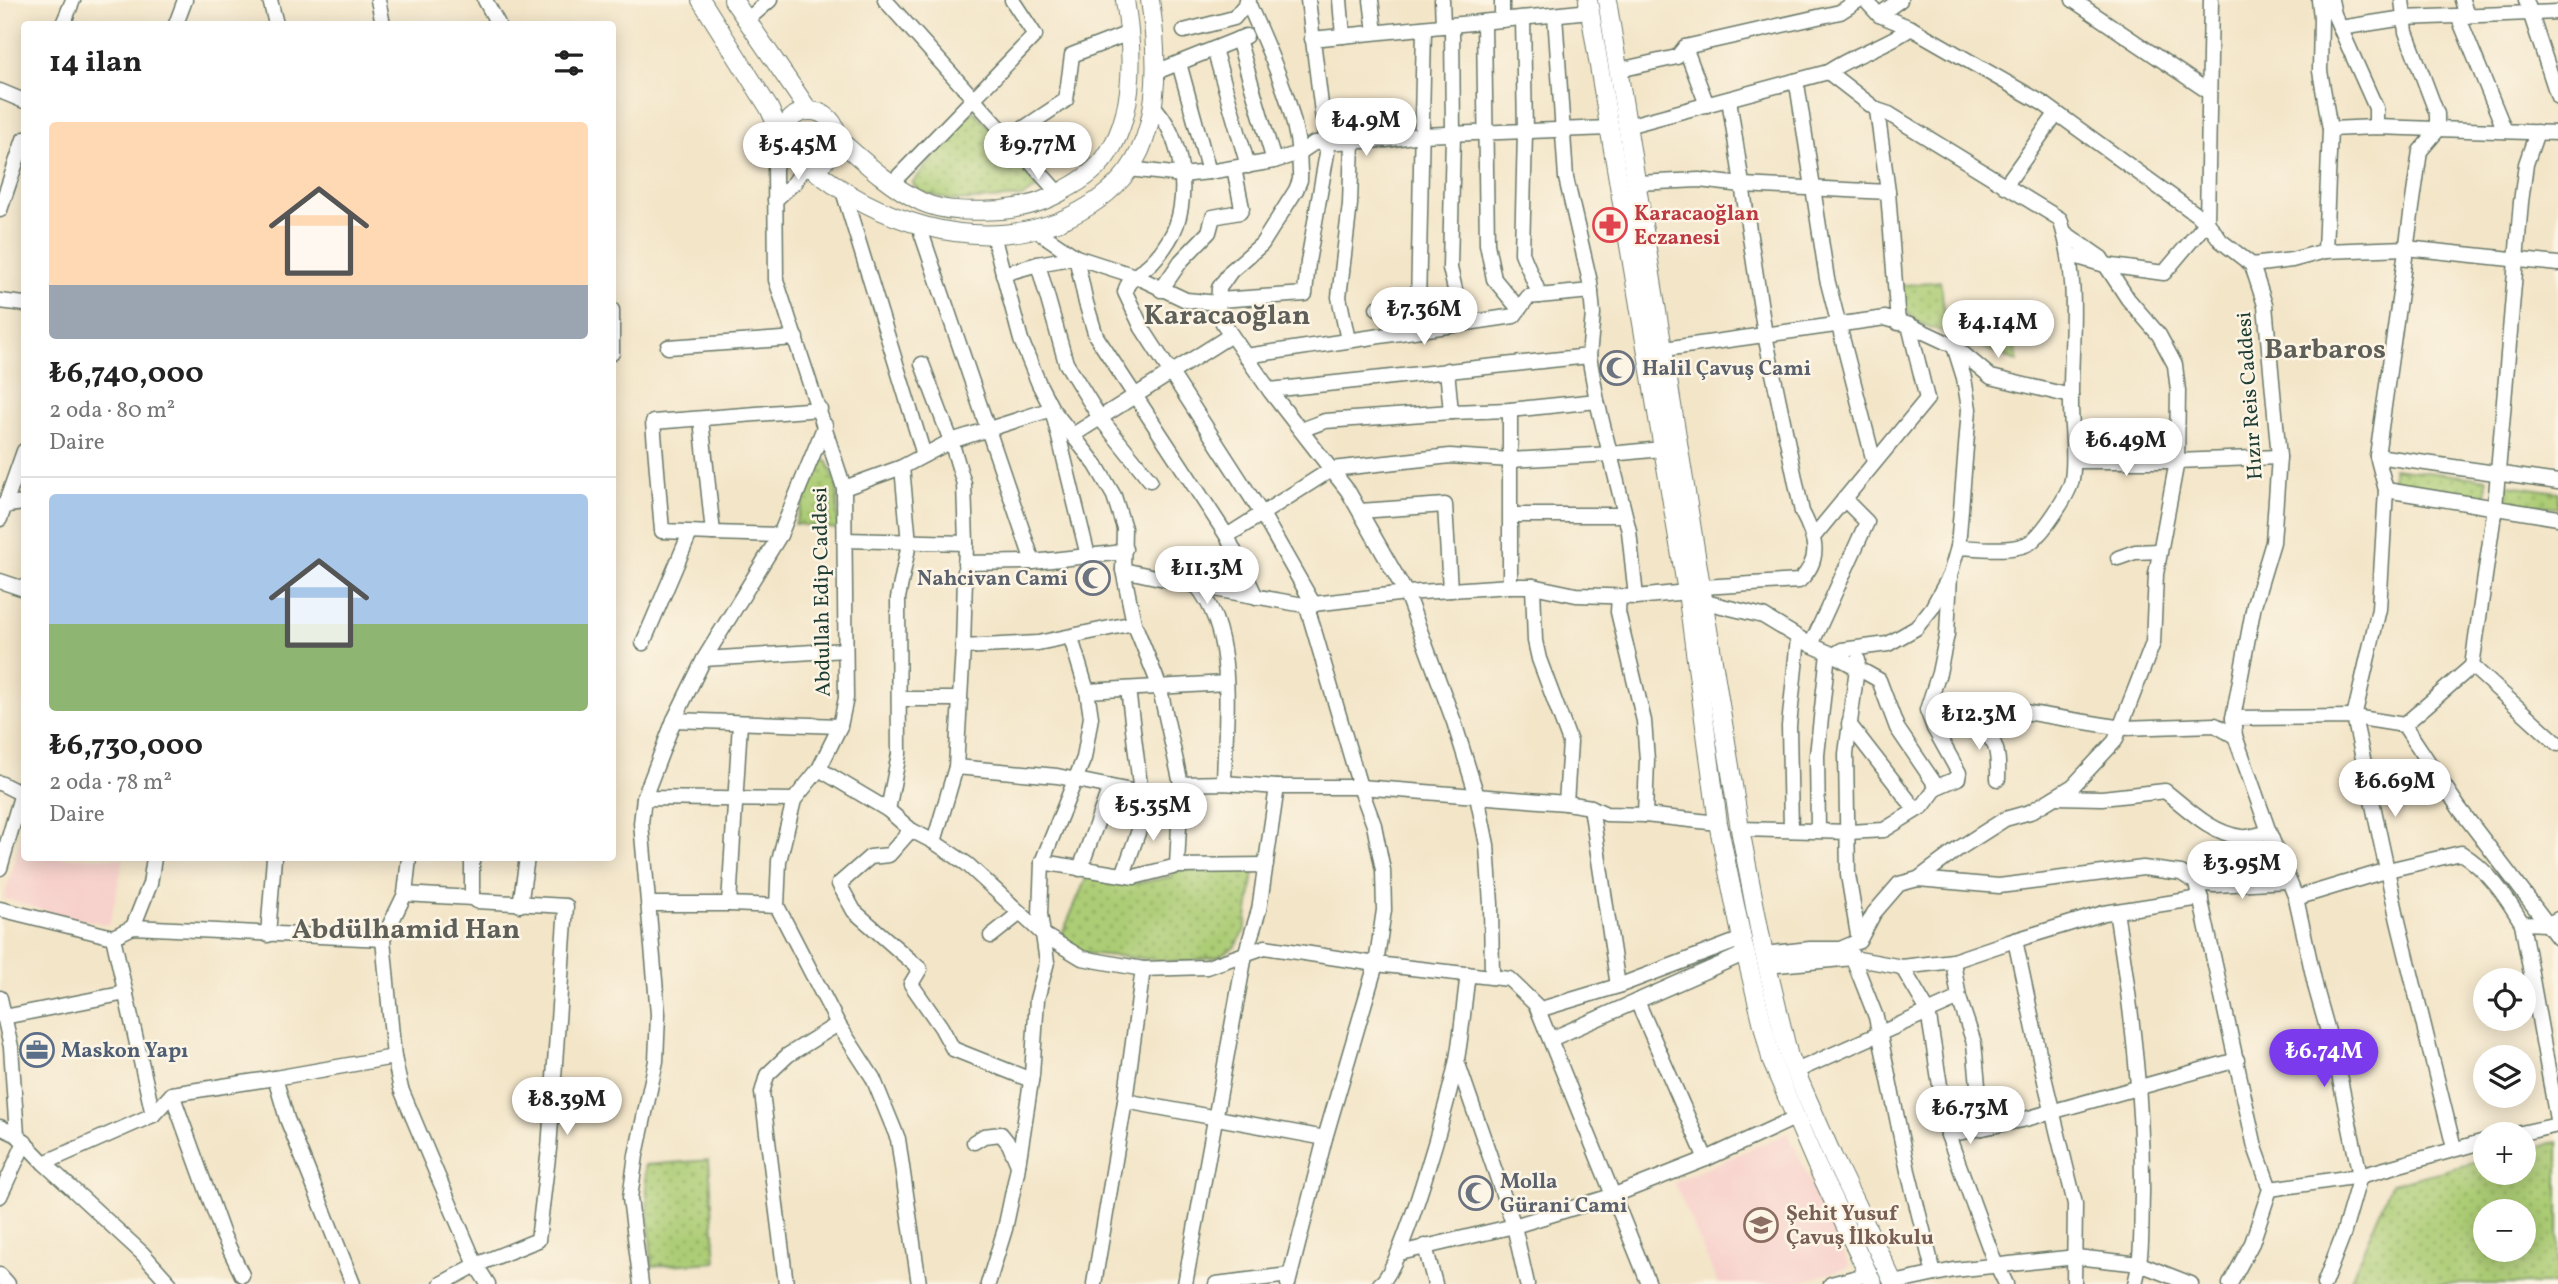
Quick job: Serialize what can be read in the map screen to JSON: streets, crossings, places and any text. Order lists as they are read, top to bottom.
{
  "streets": {
    "street": ["Hızır Reis Caddesi", "Abdullah Edip Caddesi"]
  },
  "districts": ["Karacaoğlan", "Barbaros", "Abdülhamid Han"],
  "places": {
    "pharmacy": ["Karacaoğlan Eczanesi"],
    "mosque": ["Halil Çavuş Cami", "Nahcivan Cami", "Molla Gürani Cami"],
    "office": ["Maskon Yapı"],
    "school or university": ["Şehit Yusuf Çavuş İlkokulu"]
  },
  "page": {
    "heading": "14 ilan",
    "price": [
      "₺4.9M",
      "₺5.45M",
      "₺9.77M",
      "₺7.36M",
      "₺4.14M",
      "₺6.49M",
      "₺11.3M",
      "₺12.3M",
      "₺6.69M",
      "₺5.35M",
      "₺3.95M",
      "₺6.74M",
      "₺8.39M",
      "₺6.73M"
    ],
    "list": [
      {
        "name": "₺6,740,000",
        "note": "2 oda · 80 m² · Daire"
      },
      {
        "name": "₺6,730,000",
        "note": "2 oda · 78 m² · Daire"
      }
    ],
    "map_buttons": ["+", "−"]
  }
}
